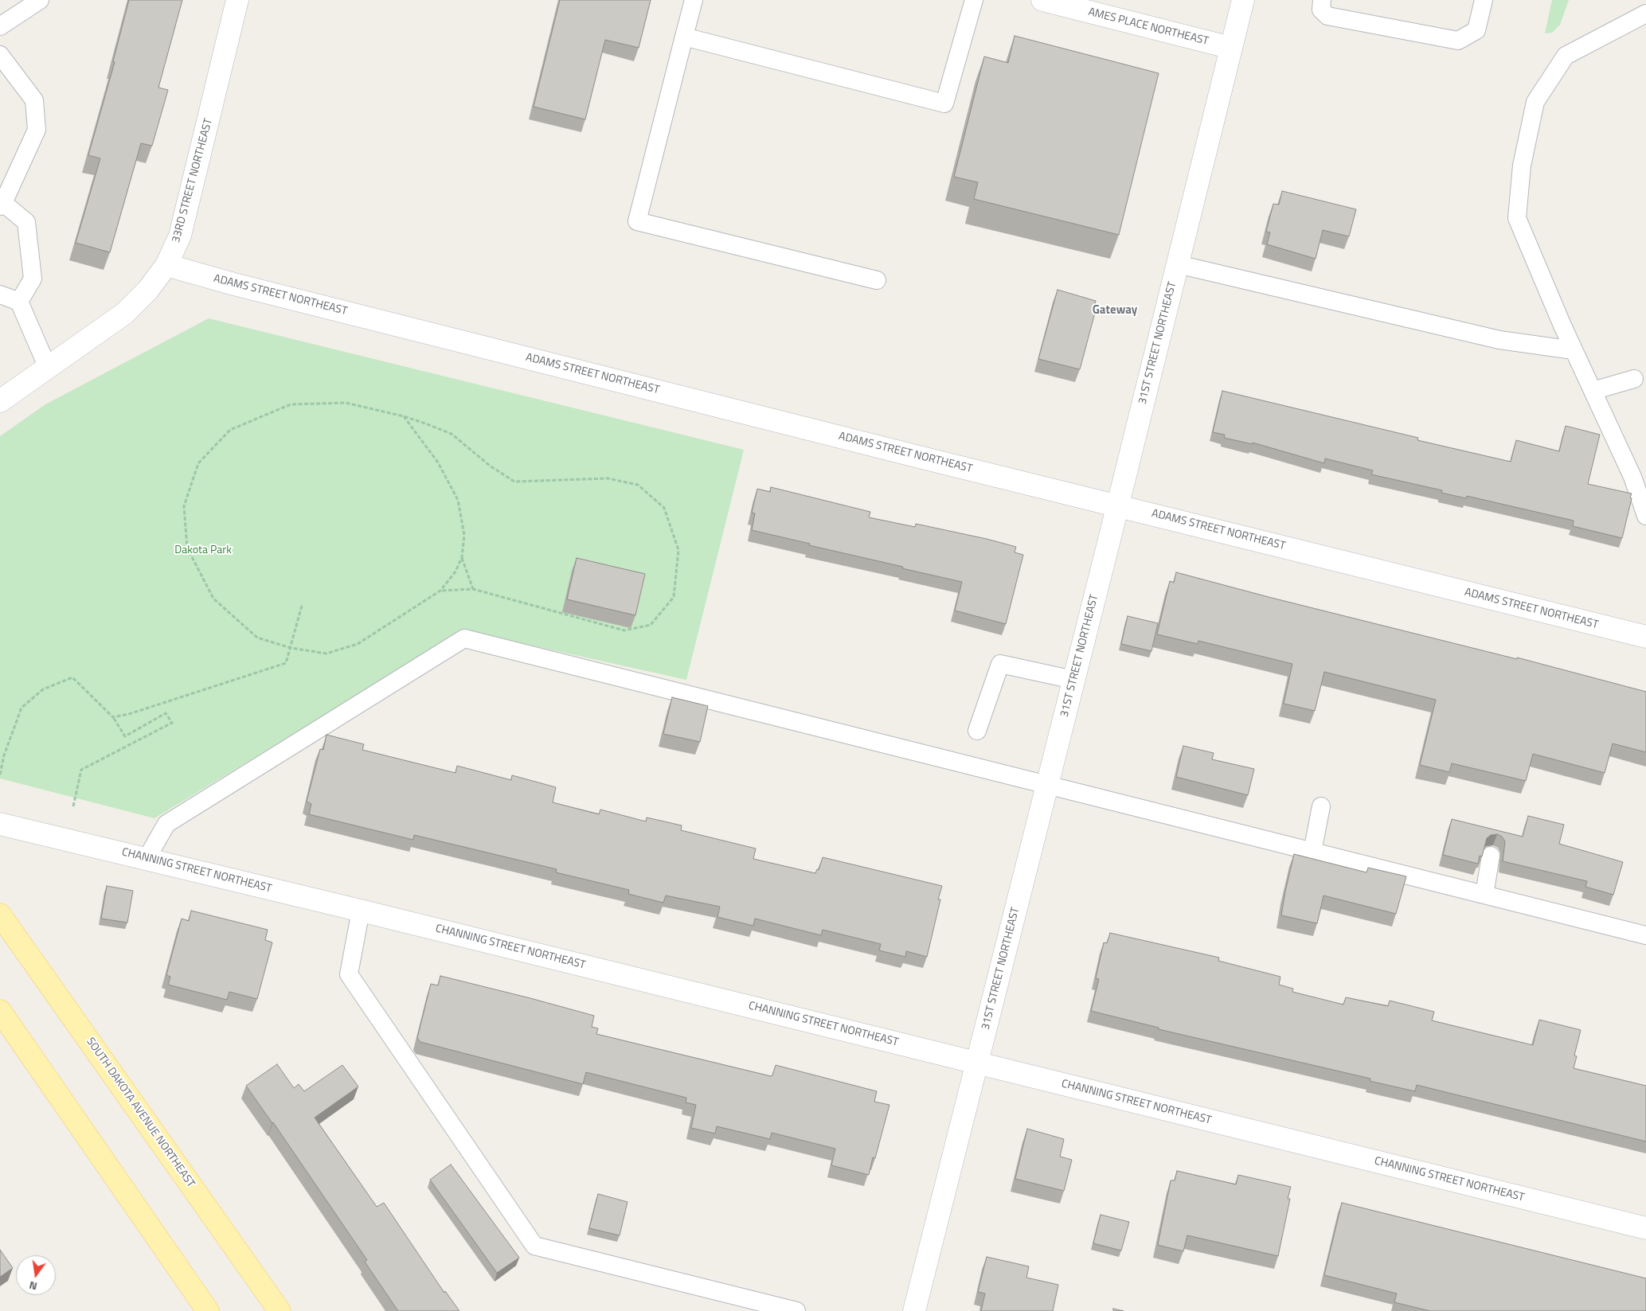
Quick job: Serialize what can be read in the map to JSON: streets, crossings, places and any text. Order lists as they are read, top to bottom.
{
  "streets": {
    "main road": ["SOUTH DAKOTA AVENUE NORTHEAST"],
    "street": [
      "AMES PLACE NORTHEAST",
      "33RD STREET NORTHEAST",
      "ADAMS STREET NORTHEAST",
      "31ST STREET NORTHEAST",
      "CHANNING STREET NORTHEAST"
    ]
  },
  "crossings": [
    ["AMES PLACE NORTHEAST", "31ST STREET NORTHEAST"],
    ["33RD STREET NORTHEAST", "ADAMS STREET NORTHEAST"],
    ["ADAMS STREET NORTHEAST", "31ST STREET NORTHEAST"],
    ["31ST STREET NORTHEAST", "CHANNING STREET NORTHEAST"]
  ],
  "districts": ["Gateway"],
  "parks": ["Dakota Park"],
  "north": "bottom"
}
